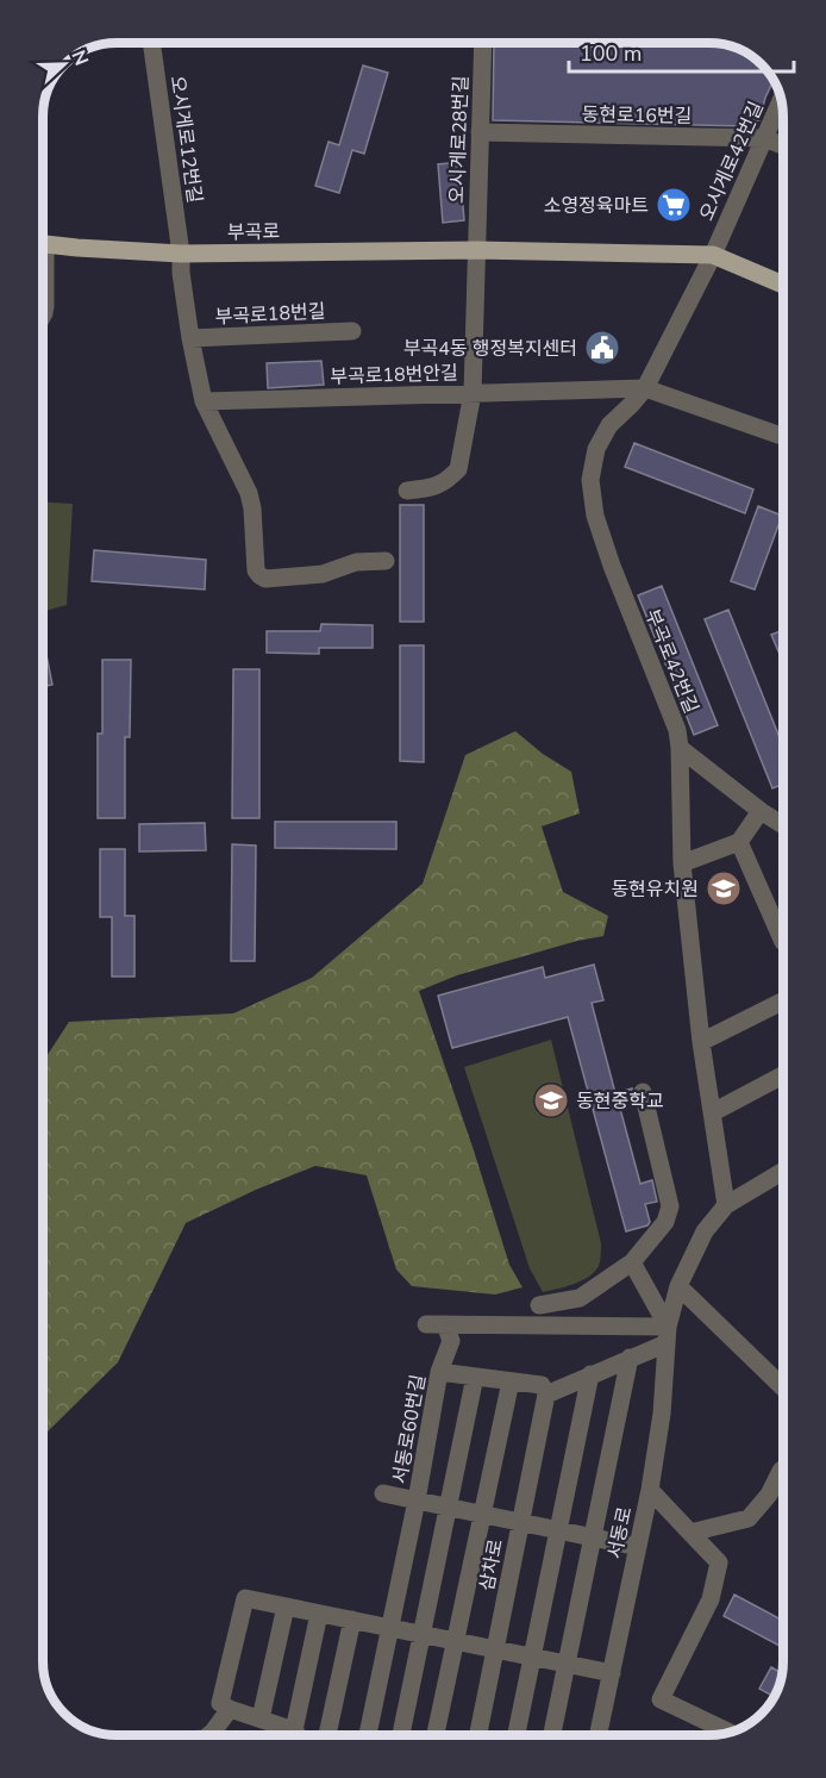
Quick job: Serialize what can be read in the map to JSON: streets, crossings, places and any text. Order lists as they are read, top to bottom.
{
  "streets": {
    "main road": ["부곡로"],
    "street": [
      "동현로16번길",
      "오시게로12번길",
      "오시게로28번길",
      "오시게로42번길",
      "부곡로18번길",
      "부곡로18번안길",
      "부곡로42번길",
      "서동로60번길",
      "서동로",
      "삼차로"
    ]
  },
  "crossings": [
    ["동현로16번길", "오시게로28번길"],
    ["동현로16번길", "오시게로42번길"],
    ["오시게로12번길", "부곡로"],
    ["오시게로12번길", "부곡로18번길"],
    ["오시게로28번길", "부곡로"],
    ["오시게로42번길", "부곡로"],
    ["오시게로42번길", "부곡로42번길"],
    ["부곡로", "부곡로18번길"],
    ["부곡로", "부곡로42번길"],
    ["부곡로18번길", "부곡로18번안길"],
    ["부곡로18번안길", "부곡로42번길"],
    ["부곡로42번길", "서동로"],
    ["서동로60번길", "서동로"],
    ["서동로60번길", "삼차로"]
  ],
  "places": {
    "supermarket": ["소영정육마트"],
    "public building": ["부곡4동 행정복지센터"],
    "school or university": ["동현유치원", "동현중학교"]
  },
  "scale_bar": "100 m",
  "north": "right"
}
